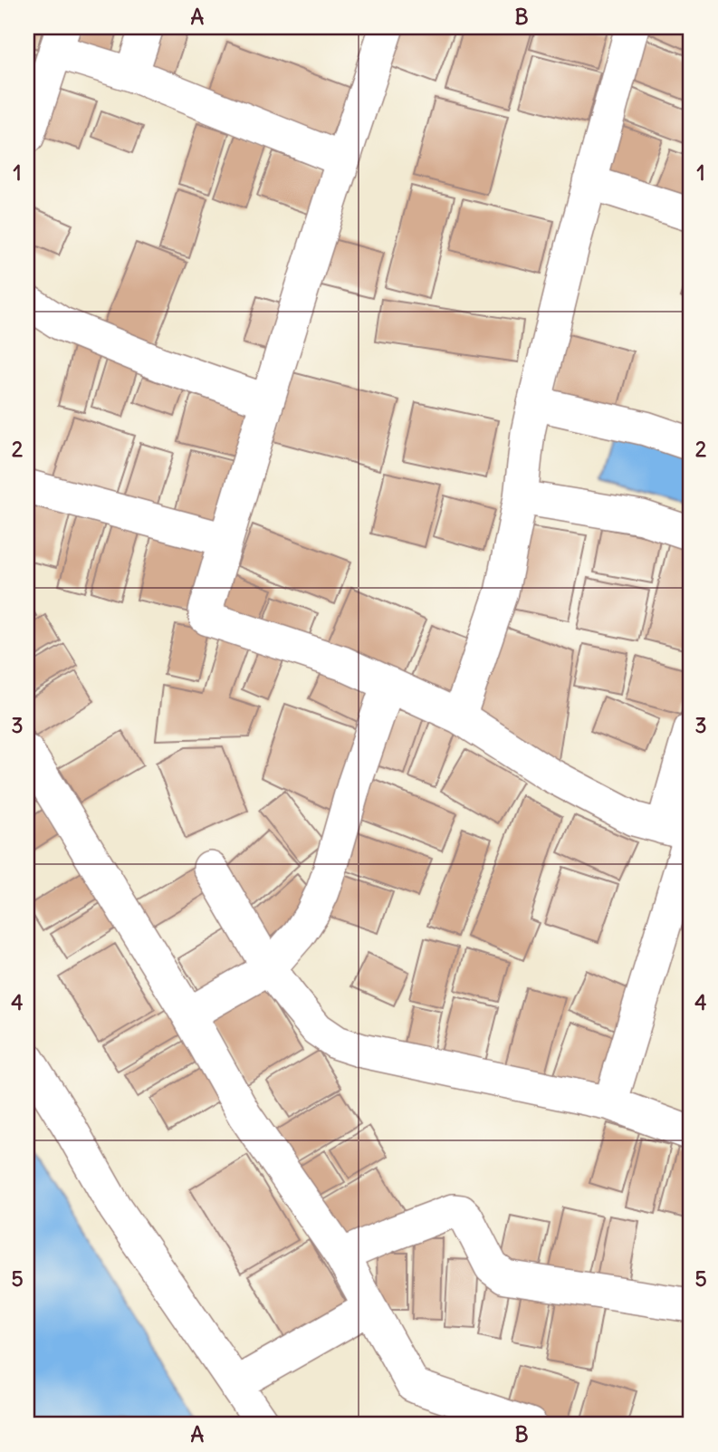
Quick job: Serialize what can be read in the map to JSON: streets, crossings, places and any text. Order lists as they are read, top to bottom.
{
  "grid": {
    "columns": ["A", "B"],
    "rows": [
      "1",
      "2",
      "3",
      "4",
      "5"
    ]
  }
}
